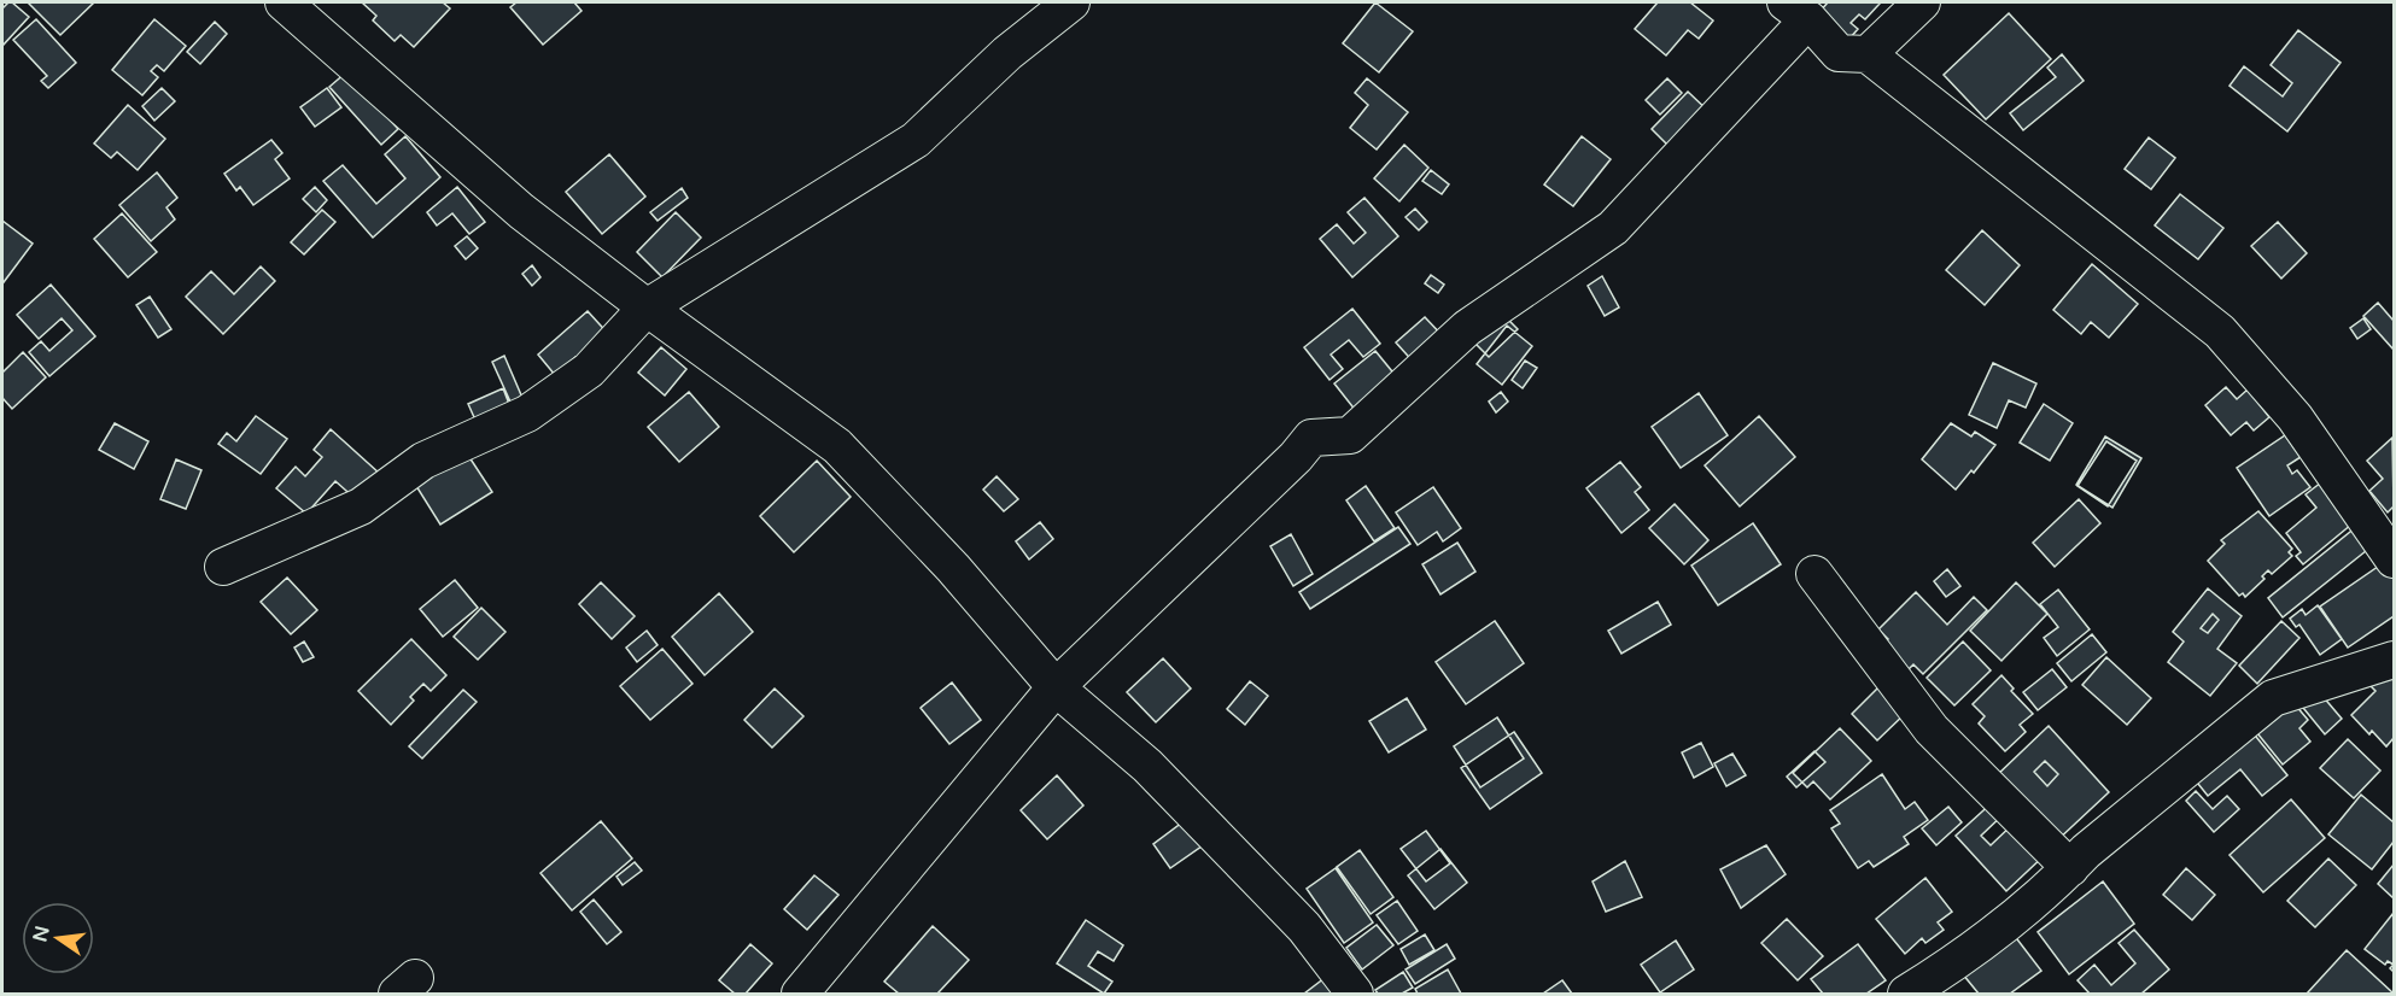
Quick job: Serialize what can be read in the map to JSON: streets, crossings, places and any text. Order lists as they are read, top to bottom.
{
  "north": "left"
}
